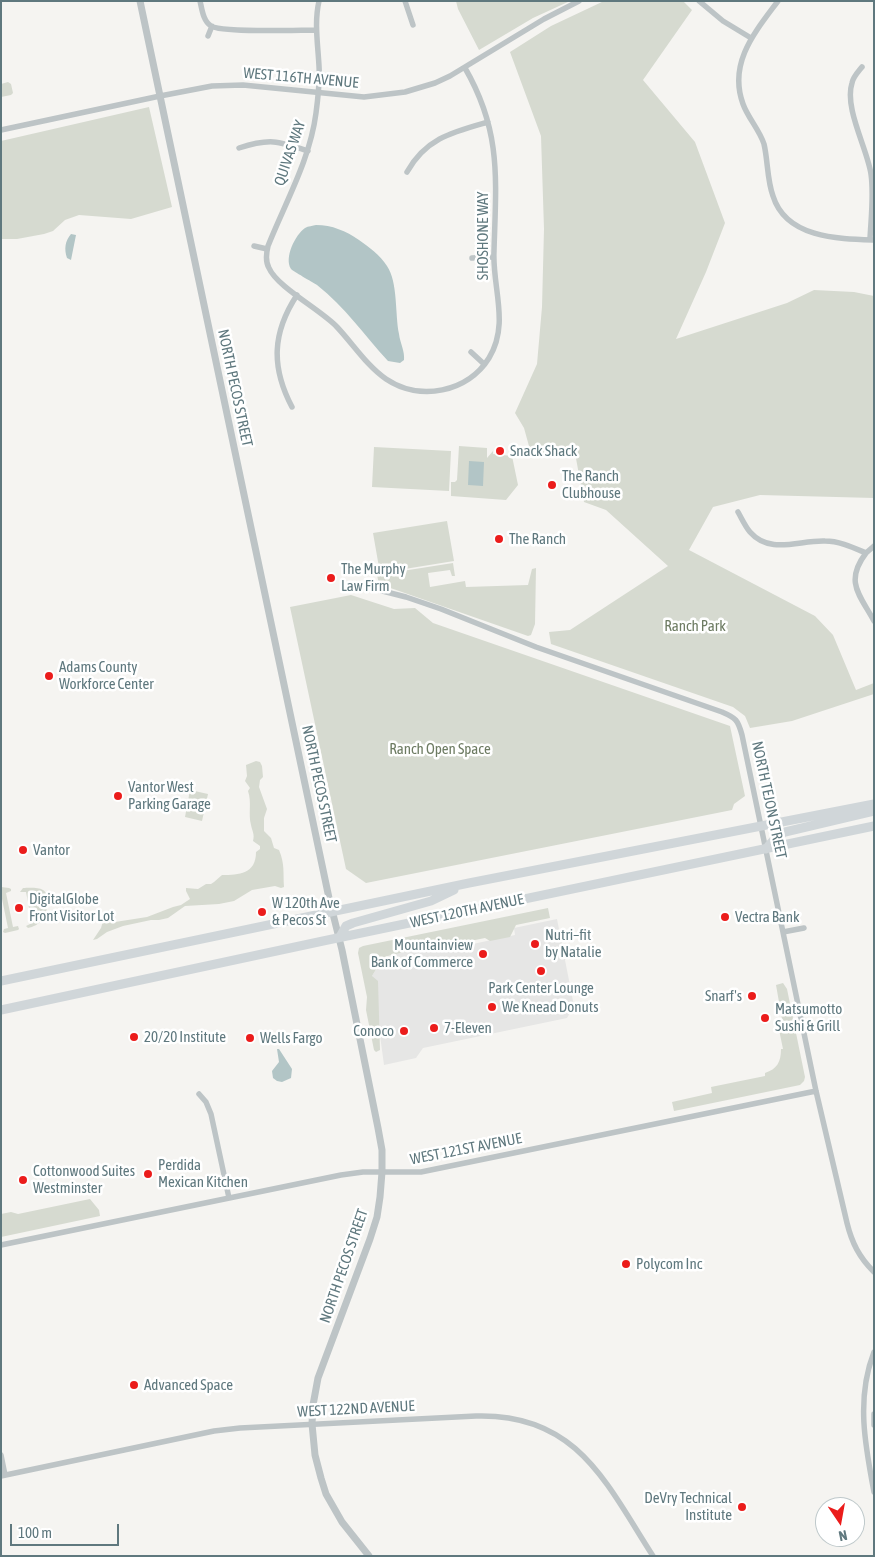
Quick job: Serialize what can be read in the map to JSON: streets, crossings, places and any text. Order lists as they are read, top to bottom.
{
  "streets": {
    "main road": ["WEST 120TH AVENUE"],
    "street": [
      "WEST 116TH AVENUE",
      "QUIVAS WAY",
      "SHOSHONE WAY",
      "NORTH PECOS STREET",
      "NORTH TEJON STREET",
      "WEST 121ST AVENUE",
      "WEST 122ND AVENUE"
    ]
  },
  "crossings": [
    ["WEST 116TH AVENUE", "QUIVAS WAY"],
    ["WEST 116TH AVENUE", "SHOSHONE WAY"],
    ["WEST 116TH AVENUE", "NORTH PECOS STREET"],
    ["NORTH PECOS STREET", "WEST 120TH AVENUE"],
    ["NORTH PECOS STREET", "WEST 121ST AVENUE"],
    ["NORTH PECOS STREET", "WEST 122ND AVENUE"],
    ["NORTH TEJON STREET", "WEST 120TH AVENUE"],
    ["NORTH TEJON STREET", "WEST 121ST AVENUE"]
  ],
  "parks": ["Ranch Park", "Ranch Open Space"],
  "places": [
    "Snack Shack",
    "The Ranch Clubhouse",
    "The Ranch",
    "The Murphy Law Firm",
    "Adams County Workforce Center",
    "Vantor West Parking Garage",
    "Vantor",
    "DigitalGlobe Front Visitor Lot",
    "W 120th Ave & Pecos St",
    "Vectra Bank",
    "Nutri–fit by Natalie",
    "Mountainview Bank of Commerce",
    "Park Center Lounge",
    "Snarf's",
    "We Knead Donuts",
    "Matsumotto Sushi & Grill",
    "7-Eleven",
    "Conoco",
    "20/20 Institute",
    "Wells Fargo",
    "Perdida Mexican Kitchen",
    "Cottonwood Suites Westminster",
    "Polycom Inc",
    "Advanced Space",
    "DeVry Technical Institute"
  ],
  "scale_bar": "100 m",
  "north": "bottom"
}
